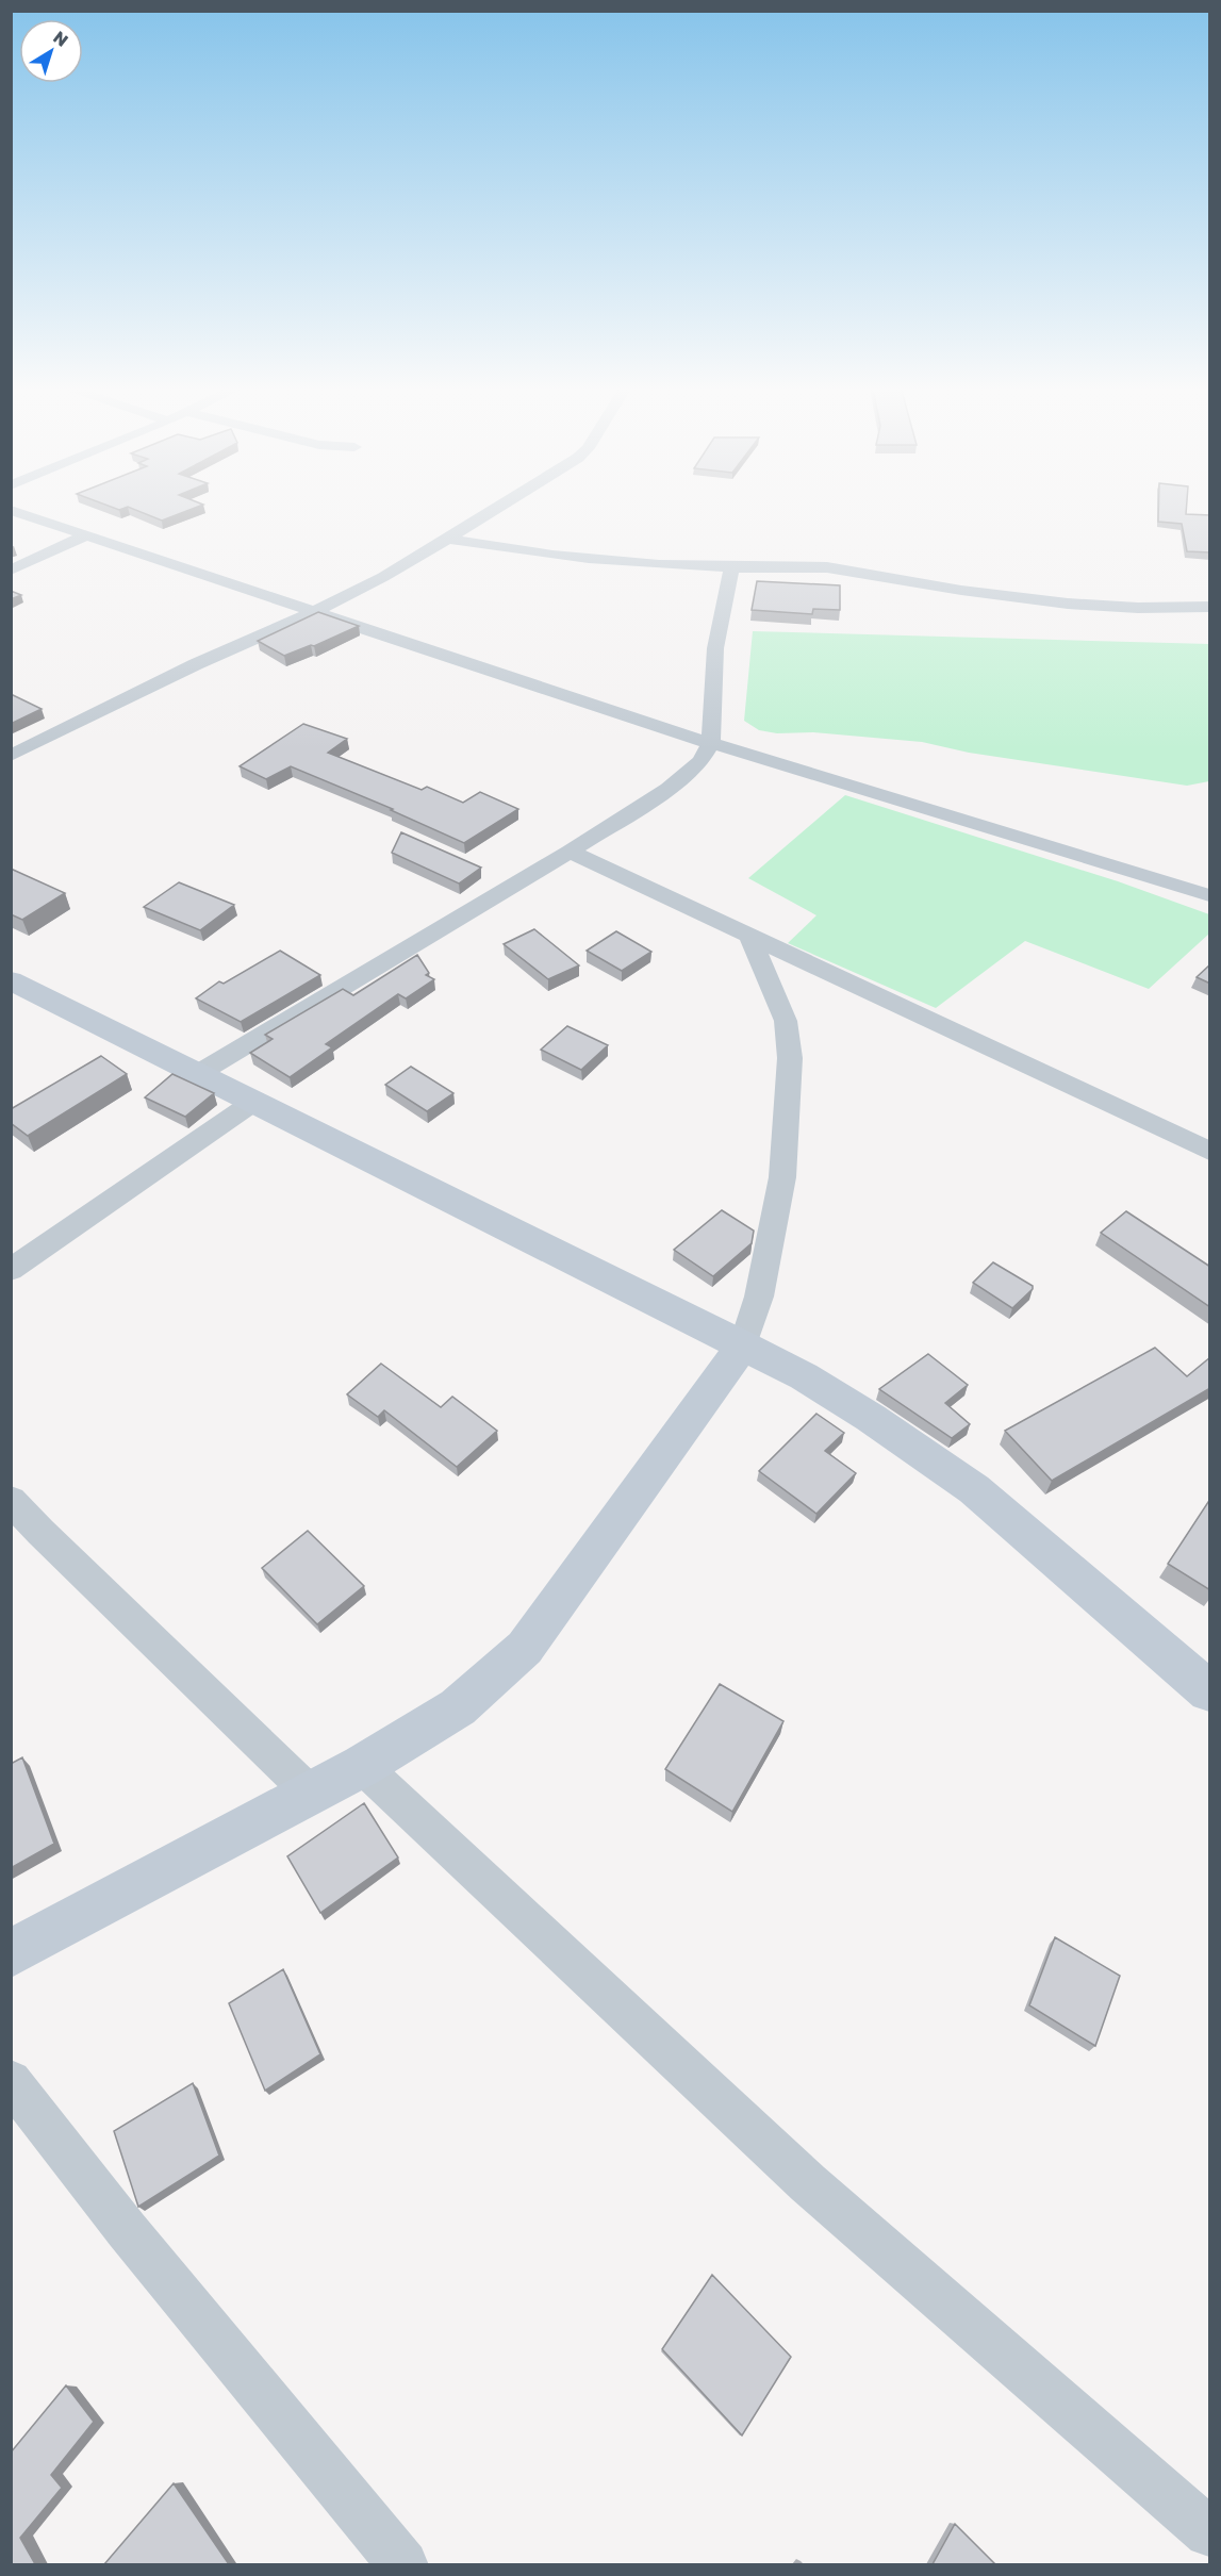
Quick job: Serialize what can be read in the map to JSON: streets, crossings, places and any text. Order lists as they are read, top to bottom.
{
  "north": "top right"
}
